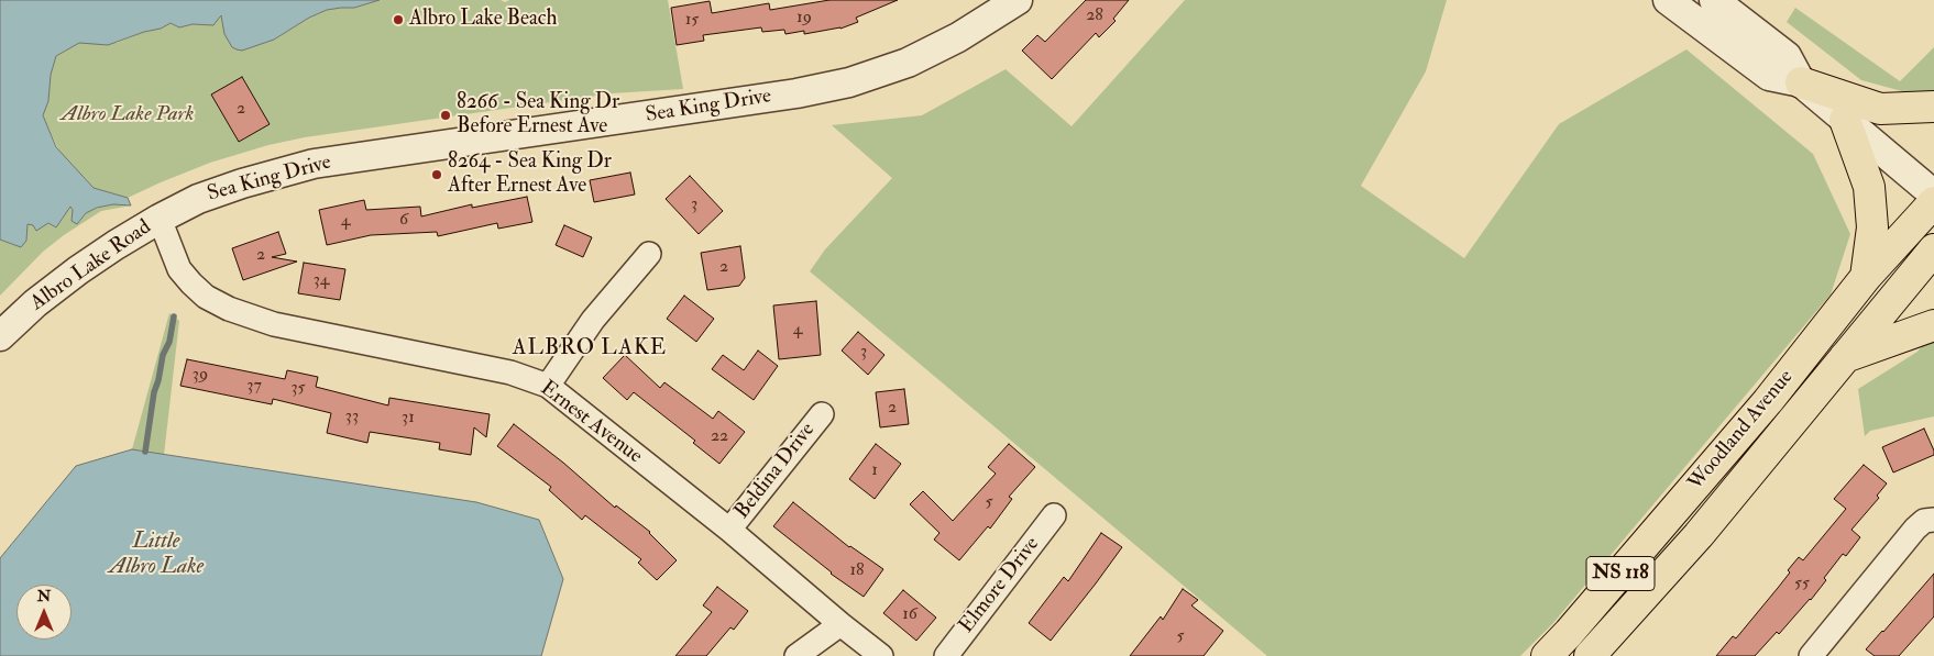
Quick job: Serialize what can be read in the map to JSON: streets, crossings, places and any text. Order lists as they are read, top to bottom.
{
  "streets": {
    "main road": ["Woodland Avenue", "NS 118"],
    "street": [
      "Sea King Drive",
      "Albro Lake Road",
      "Ernest Avenue",
      "Beldina Drive",
      "Elmore Drive"
    ]
  },
  "crossings": [
    ["Sea King Drive", "Albro Lake Road"],
    ["Sea King Drive", "Ernest Avenue"],
    ["Albro Lake Road", "Ernest Avenue"],
    ["Ernest Avenue", "Beldina Drive"]
  ],
  "districts": ["ALBRO LAKE"],
  "water": ["Little Albro Lake"],
  "parks": ["Albro Lake Park"],
  "places": ["Albro Lake Beach", "8266 - Sea King Dr Before Ernest Ave", "8264 - Sea King Dr After Ernest Ave"],
  "house_numbers": [
    "28",
    "19",
    "15",
    "2",
    "3",
    "6",
    "4",
    "2",
    "2",
    "34",
    "4",
    "3",
    "39",
    "37",
    "35",
    "2",
    "33",
    "31",
    "22",
    "1",
    "5",
    "18",
    "55",
    "16",
    "5"
  ],
  "north": "top"
}
